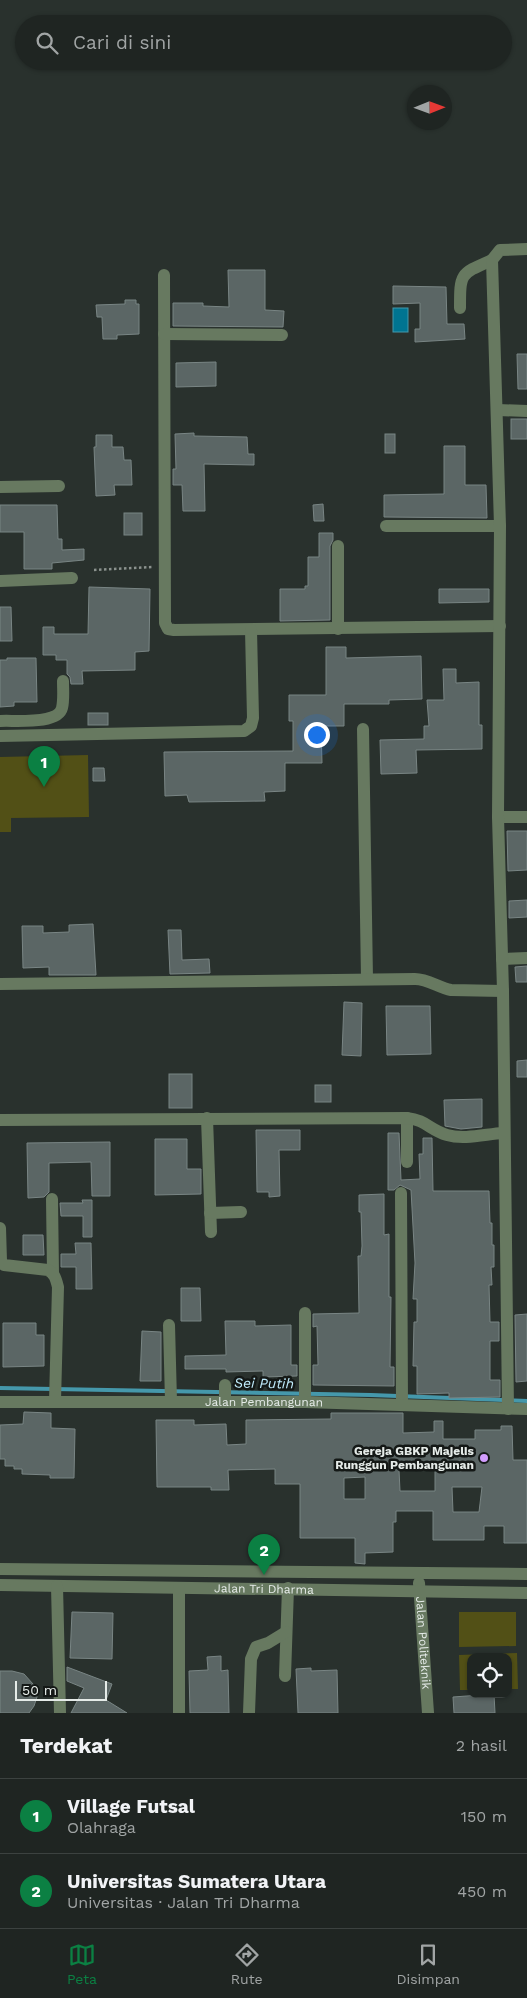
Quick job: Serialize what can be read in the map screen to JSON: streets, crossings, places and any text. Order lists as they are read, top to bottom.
{
  "streets": {
    "street": ["Jalan Pembangunan", "Jalan Tri Dharma", "Jalan Politeknik"]
  },
  "crossings": [
    ["Jalan Tri Dharma", "Jalan Politeknik"]
  ],
  "water": ["Sei Putih"],
  "places": ["Gereja GBKP Majelis Runggun Pembangunan"],
  "scale_bar": "50 m",
  "north": "right",
  "page": {
    "search": "Cari di sini",
    "pins": ["1", "2"],
    "scale": "50 m",
    "heading": ["Terdekat", "2 hasil"],
    "list": [
      {
        "mark": "1",
        "name": "Village Futsal",
        "note": "Olahraga",
        "value": "150 m"
      },
      {
        "mark": "2",
        "name": "Universitas Sumatera Utara",
        "note": "Universitas · Jalan Tri Dharma",
        "value": "450 m"
      }
    ],
    "nav": ["Peta", "Rute", "Disimpan"]
  }
}
